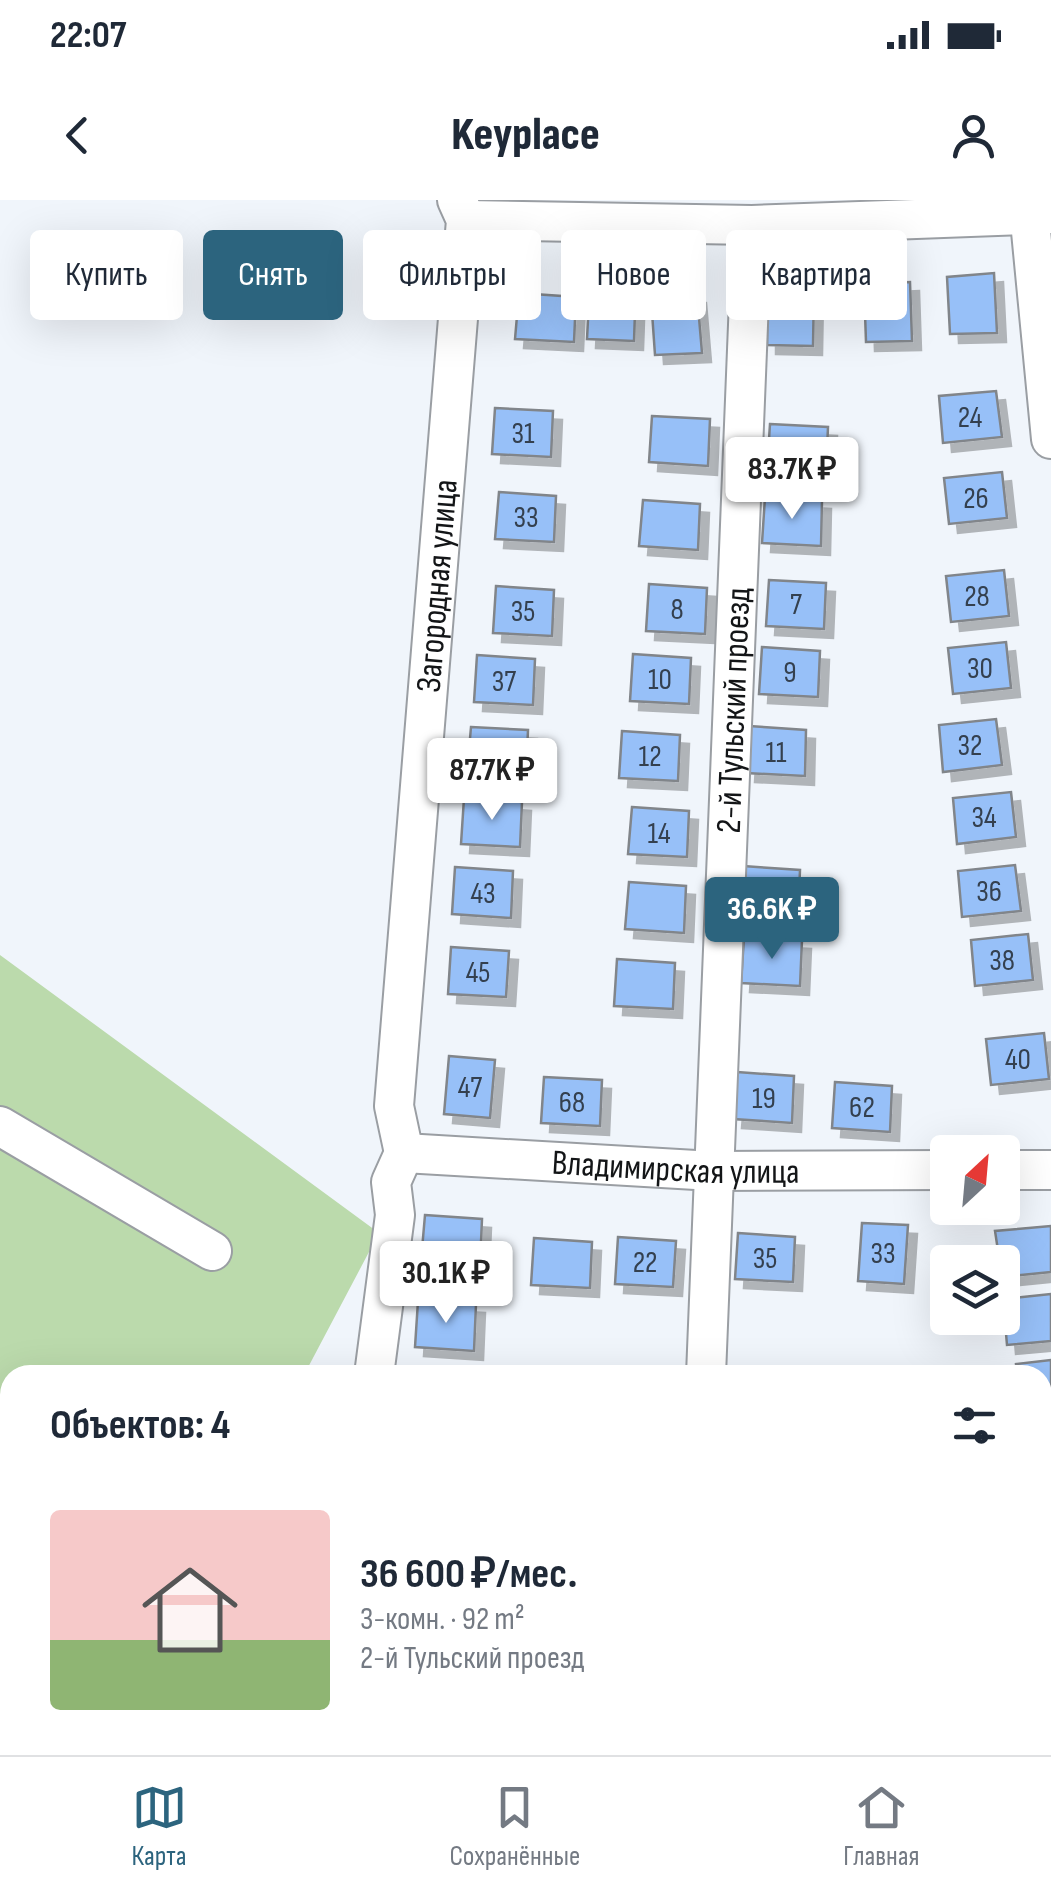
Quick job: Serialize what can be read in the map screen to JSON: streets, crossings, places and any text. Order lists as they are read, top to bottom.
{
  "streets": {
    "street": ["Загородная улица", "2-й Тульский проезд", "Владимирская улица"]
  },
  "crossings": [
    ["Загородная улица", "Владимирская улица"],
    ["2-й Тульский проезд", "Владимирская улица"]
  ],
  "house_numbers": [
    "24",
    "31",
    "26",
    "33",
    "28",
    "7",
    "8",
    "35",
    "30",
    "9",
    "10",
    "37",
    "32",
    "11",
    "12",
    "34",
    "14",
    "36",
    "43",
    "38",
    "45",
    "40",
    "47",
    "19",
    "68",
    "62",
    "33",
    "35",
    "22"
  ],
  "north": "top right",
  "page": {
    "status": "22:07",
    "header": "Keyplace",
    "chip": [
      "Купить",
      "Снять",
      "Фильтры",
      "Новое",
      "Квартира"
    ],
    "price": [
      "83.7K ₽",
      "87.7K ₽",
      "36.6K ₽",
      "30.1K ₽"
    ],
    "heading": "Объектов: 4",
    "list": [
      {
        "name": "36 600 ₽/мес.",
        "note": "3-комн. · 92 m² · 2-й Тульский проезд"
      }
    ],
    "tabs": ["Карта", "Сохранённые", "Главная"]
  }
}
